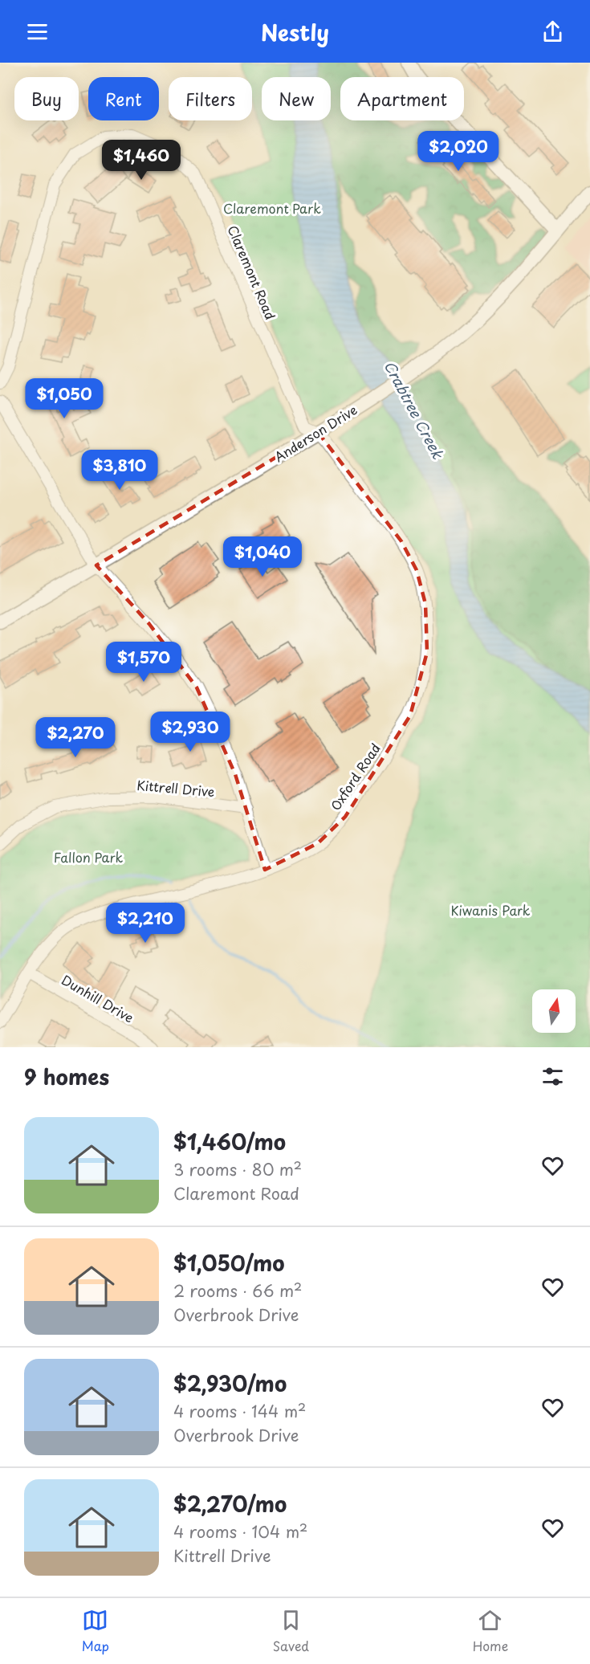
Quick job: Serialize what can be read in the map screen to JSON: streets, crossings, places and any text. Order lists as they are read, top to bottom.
{
  "streets": {
    "street": [
      "Claremont Road",
      "Anderson Drive",
      "Oxford Road",
      "Kittrell Drive",
      "Dunhill Drive"
    ]
  },
  "crossings": [
    ["Claremont Road", "Anderson Drive"],
    ["Claremont Road", "Oxford Road"],
    ["Anderson Drive", "Oxford Road"],
    ["Oxford Road", "Dunhill Drive"]
  ],
  "water": ["Crabtree Creek"],
  "parks": ["Claremont Park", "Fallon Park", "Kiwanis Park"],
  "north": "top",
  "page": {
    "header": "Nestly",
    "chip": [
      "Buy",
      "Rent",
      "Filters",
      "New",
      "Apartment"
    ],
    "price": [
      "$2,020",
      "$1,460",
      "$1,050",
      "$3,810",
      "$1,040",
      "$1,570",
      "$2,930",
      "$2,270",
      "$2,210"
    ],
    "heading": "9 homes",
    "list": [
      {
        "name": "$1,460/mo",
        "note": "3 rooms · 80 m² · Claremont Road"
      },
      {
        "name": "$1,050/mo",
        "note": "2 rooms · 66 m² · Overbrook Drive"
      },
      {
        "name": "$2,930/mo",
        "note": "4 rooms · 144 m² · Overbrook Drive"
      },
      {
        "name": "$2,270/mo",
        "note": "4 rooms · 104 m² · Kittrell Drive"
      }
    ],
    "tabs": ["Map", "Saved", "Home"]
  }
}
